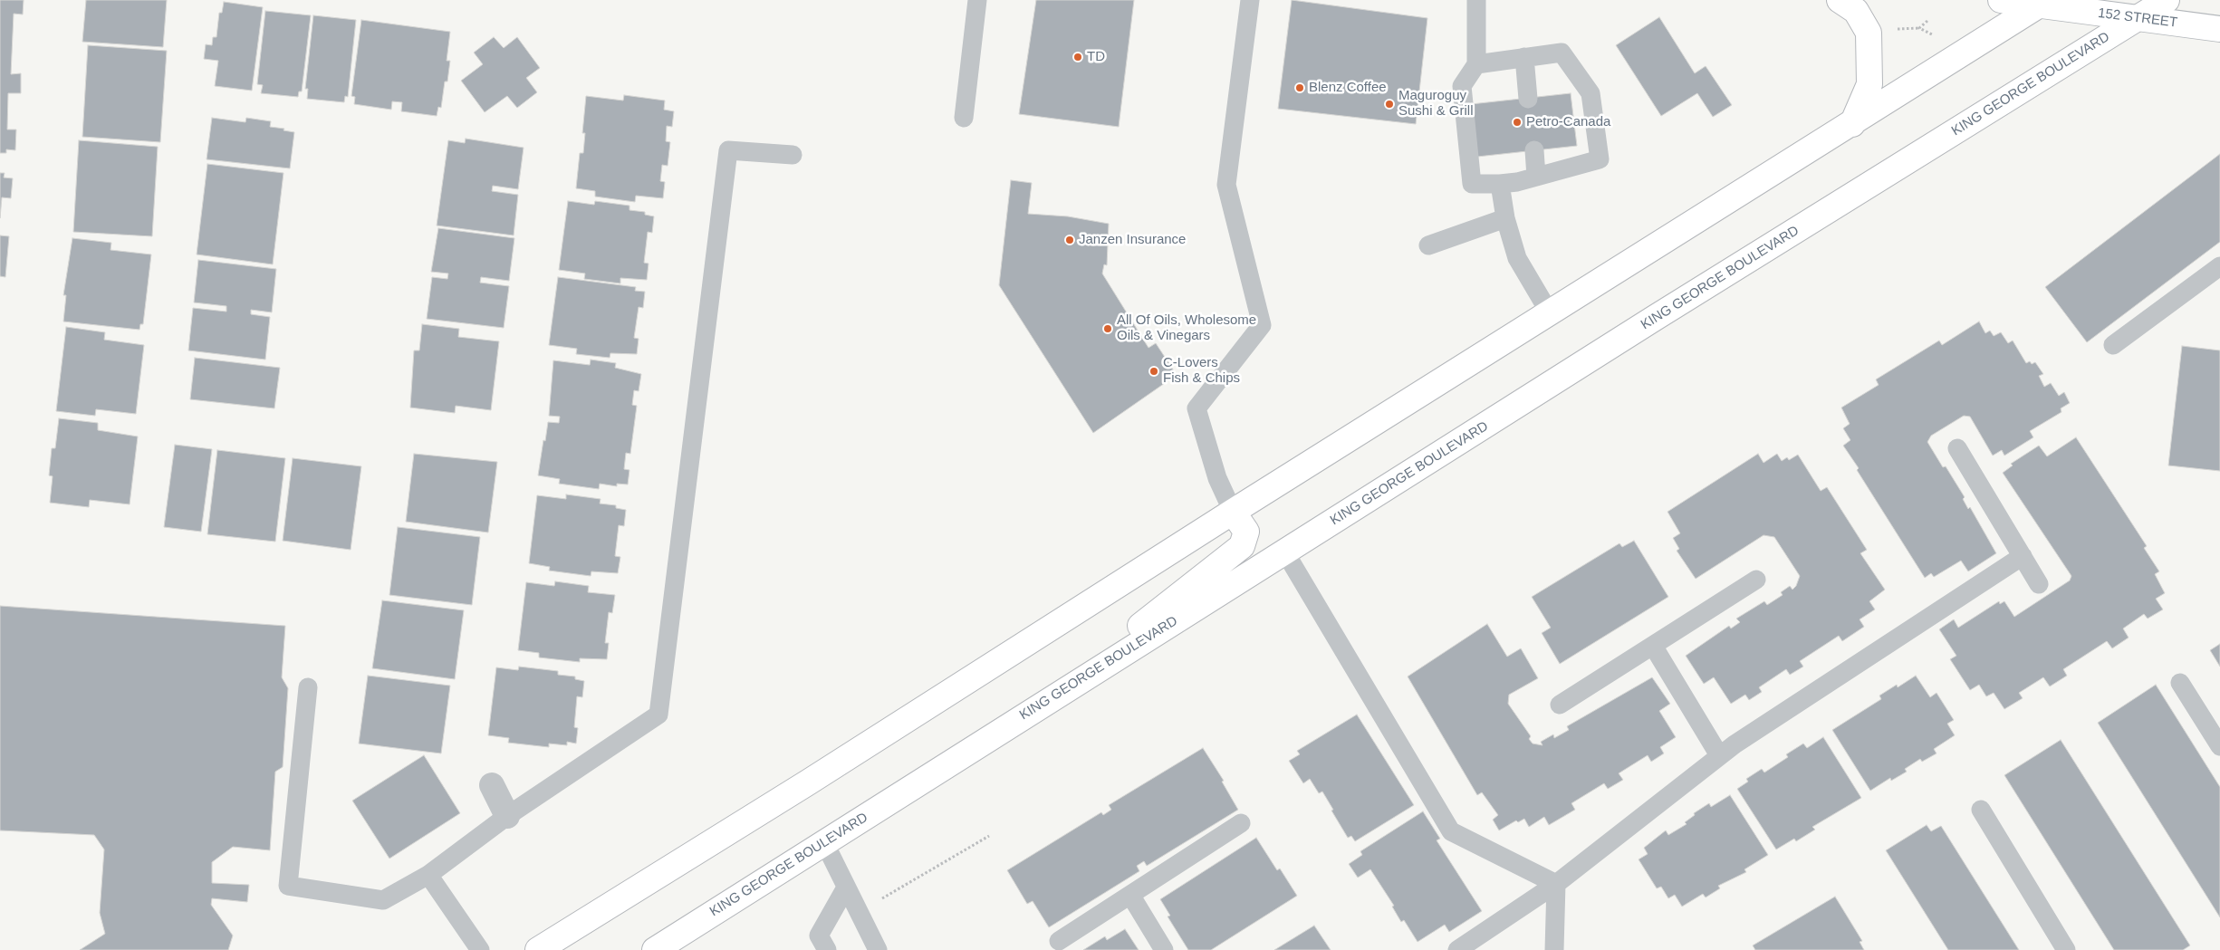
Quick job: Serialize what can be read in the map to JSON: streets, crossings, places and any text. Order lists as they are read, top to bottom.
{
  "streets": {
    "main road": ["152 STREET", "KING GEORGE BOULEVARD"]
  },
  "crossings": [
    ["152 STREET", "KING GEORGE BOULEVARD"]
  ],
  "places": [
    "TD",
    "Blenz Coffee",
    "Maguroguy Sushi & Grill",
    "Petro-Canada",
    "Janzen Insurance",
    "All Of Oils, Wholesome Oils & Vinegars",
    "C-Lovers Fish & Chips"
  ]
}
